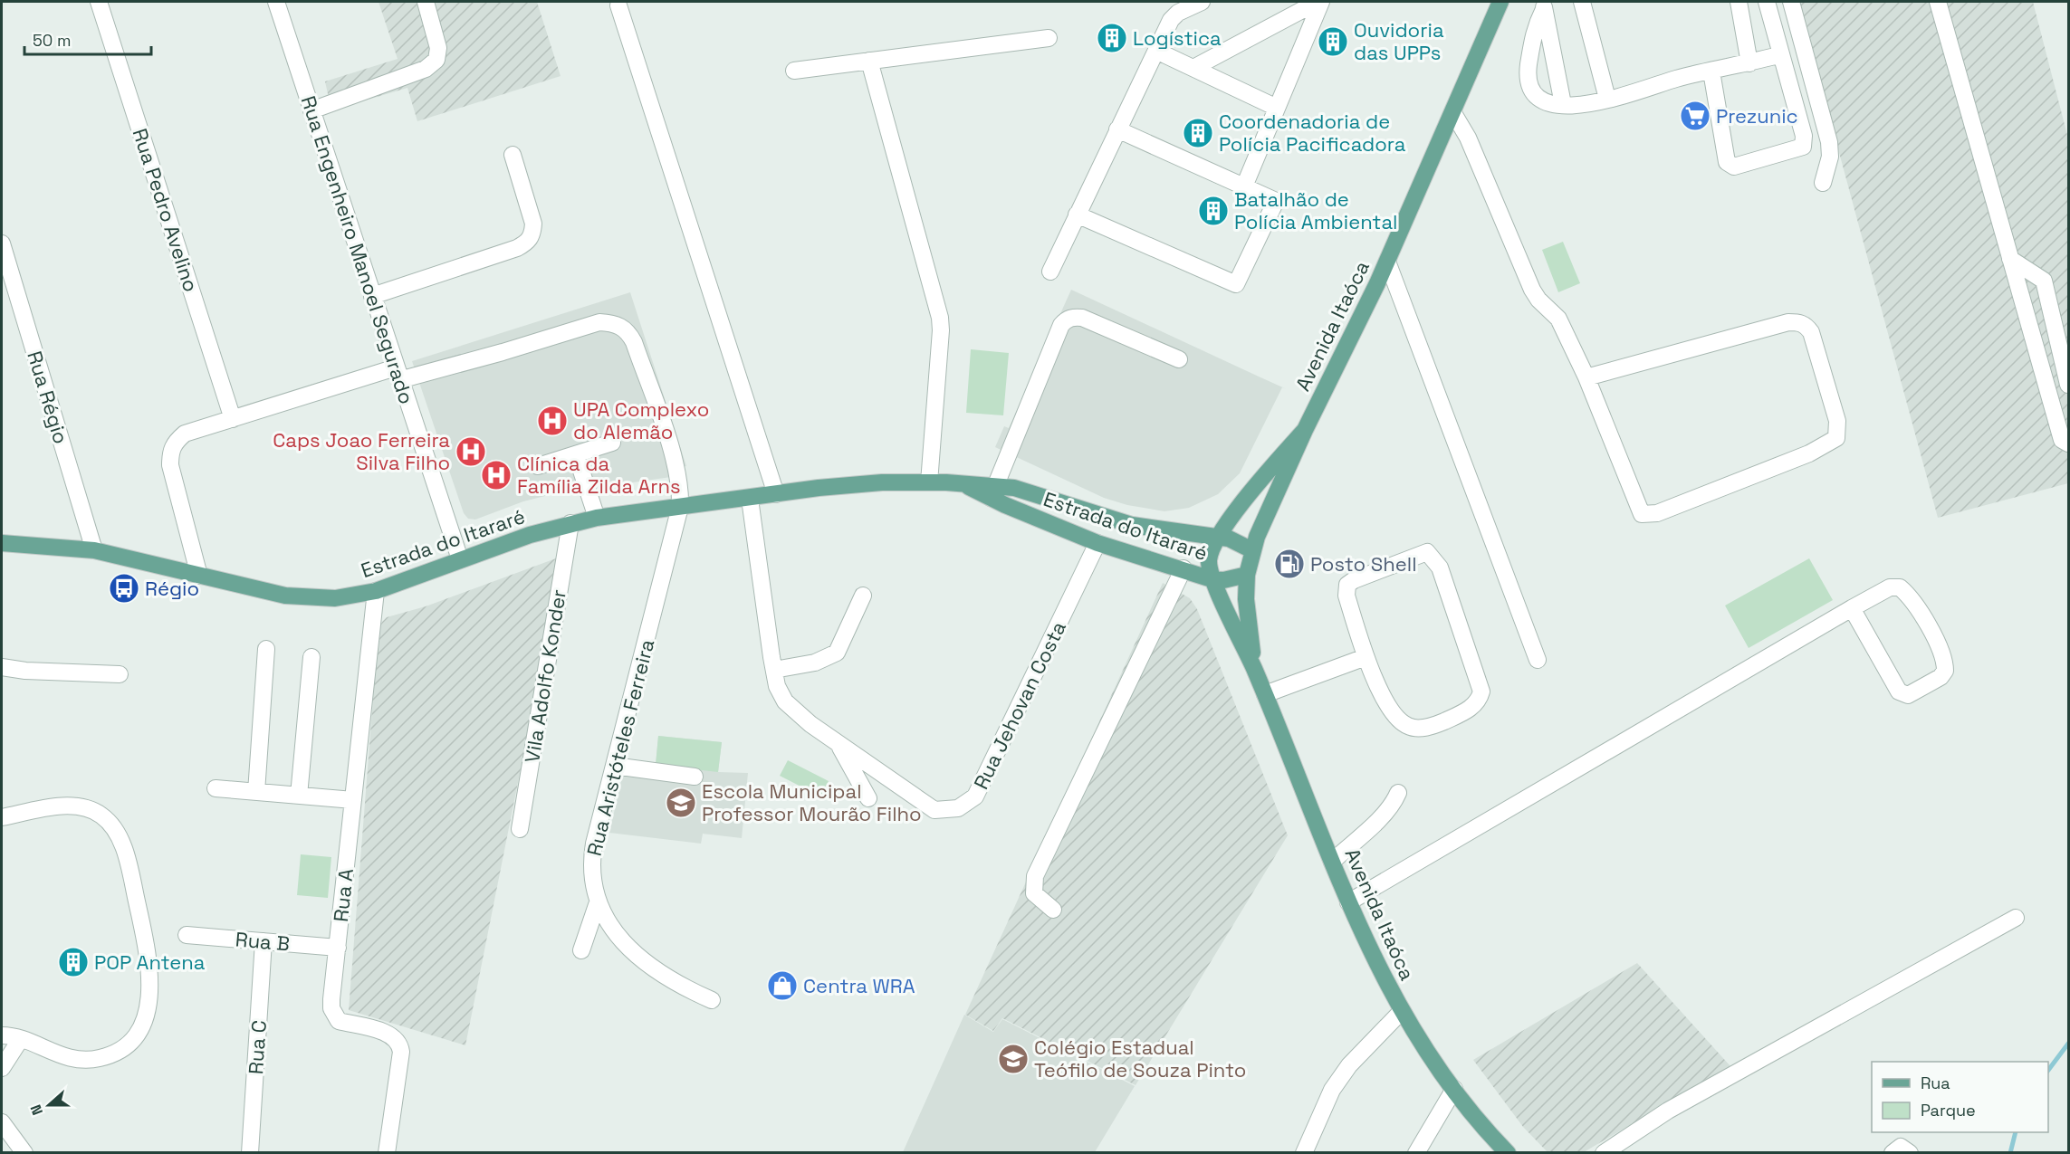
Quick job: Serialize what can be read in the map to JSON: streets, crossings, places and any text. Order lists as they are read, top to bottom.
{
  "streets": {
    "main road": ["Avenida Itaóca", "Estrada do Itararé"],
    "street": [
      "Rua Pedro Avelino",
      "Rua Engenheiro Manoel Segurado",
      "Rua Régio",
      "Vila Adolfo Konder",
      "Rua Jehovan Costa",
      "Rua Aristóteles Ferreira",
      "Rua A",
      "Rua B",
      "Rua C"
    ]
  },
  "crossings": [
    ["Rua Pedro Avelino", "Rua Aristóteles Ferreira"],
    ["Rua Engenheiro Manoel Segurado", "Estrada do Itararé"],
    ["Rua Engenheiro Manoel Segurado", "Rua Aristóteles Ferreira"],
    ["Avenida Itaóca", "Estrada do Itararé"],
    ["Rua Régio", "Estrada do Itararé"],
    ["Estrada do Itararé", "Vila Adolfo Konder"],
    ["Estrada do Itararé", "Rua Jehovan Costa"],
    ["Estrada do Itararé", "Rua Aristóteles Ferreira"],
    ["Estrada do Itararé", "Rua A"],
    ["Rua A", "Rua B"],
    ["Rua B", "Rua C"]
  ],
  "places": {
    "building": [
      "Logística",
      "Ouvidoria das UPPs",
      "Coordenadoria de Polícia Pacificadora",
      "Batalhão de Polícia Ambiental",
      "POP Antena"
    ],
    "supermarket": ["Prezunic"],
    "hospital": ["UPA Complexo do Alemão", "Caps Joao Ferreira Silva Filho", "Clínica da Família Zilda Arns"],
    "fuel station": ["Posto Shell"],
    "bus stop": ["Régio"],
    "school or university": ["Escola Municipal Professor Mourão Filho", "Colégio Estadual Teófilo de Souza Pinto"],
    "shop": ["Centra WRA"]
  },
  "legend": ["Rua", "Parque"],
  "scale_bar": "50 m",
  "north": "left"
}
